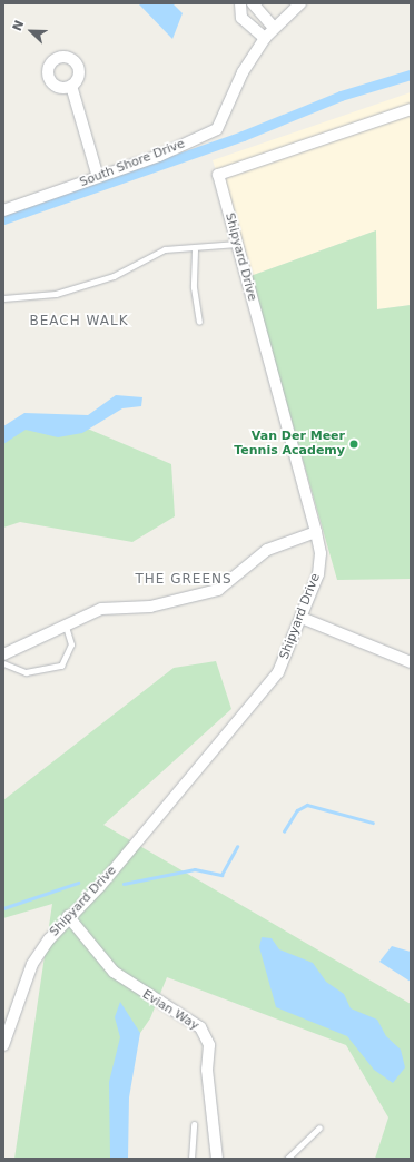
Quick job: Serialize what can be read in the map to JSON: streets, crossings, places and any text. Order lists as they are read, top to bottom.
{
  "streets": {
    "street": ["South Shore Drive", "Shipyard Drive", "Evian Way"]
  },
  "crossings": [
    ["Shipyard Drive", "Evian Way"]
  ],
  "districts": ["BEACH WALK", "THE GREENS"],
  "places": ["Van Der Meer Tennis Academy"],
  "north": "top left"
}
